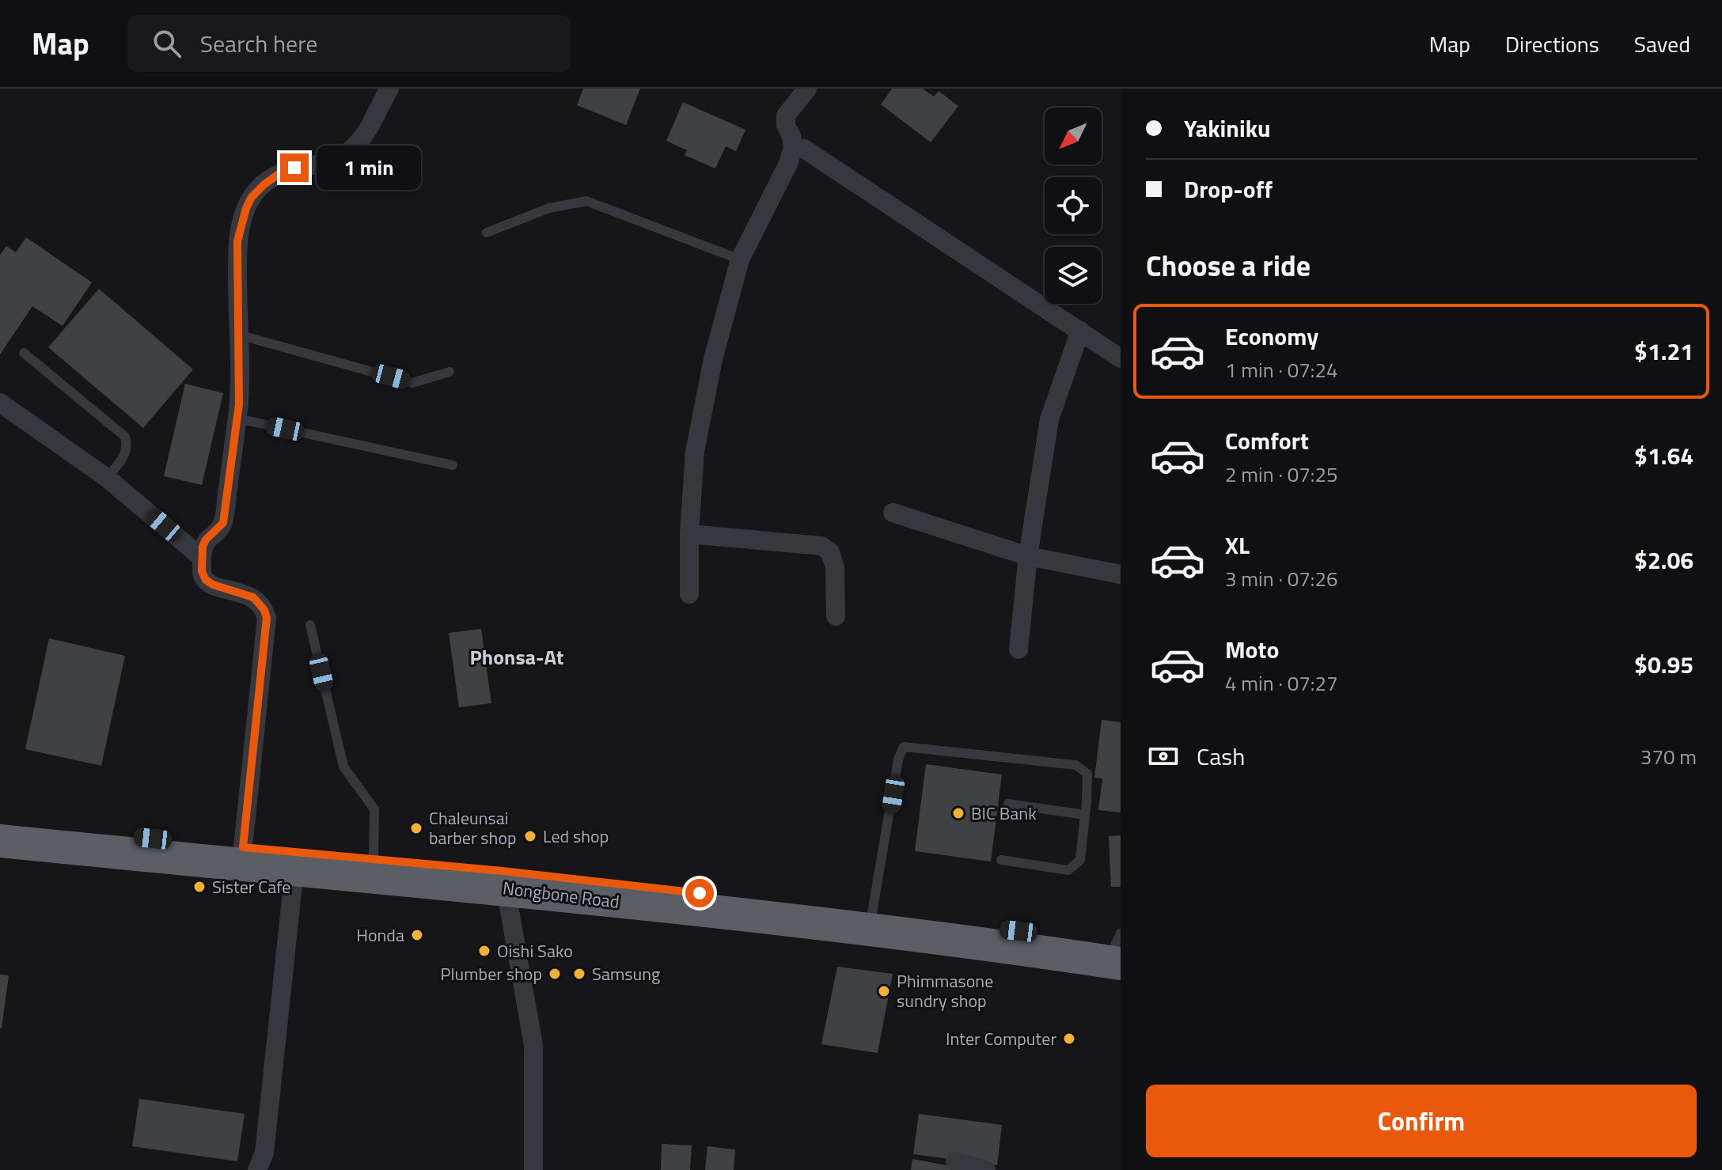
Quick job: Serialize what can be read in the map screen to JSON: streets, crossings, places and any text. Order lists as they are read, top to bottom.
{
  "streets": {
    "highway": ["Nongbone Road"]
  },
  "districts": ["Phonsa-At"],
  "places": [
    "BIC Bank",
    "Chaleunsai barber shop",
    "Led shop",
    "Sister Cafe",
    "Honda",
    "Oishi Sako",
    "Plumber shop",
    "Samsung",
    "Phimmasone sundry shop",
    "Inter Computer"
  ],
  "north": "bottom left",
  "page": {
    "header": "Map",
    "search": "Search here",
    "nav": ["Map", "Directions", "Saved"],
    "banner": ["Yakiniku", "Drop-off"],
    "bubble": "1 min",
    "heading": "Choose a ride",
    "list": [
      {
        "name": "Economy",
        "note": "1 min · 07:24",
        "value": "$1.21"
      },
      {
        "name": "Comfort",
        "note": "2 min · 07:25",
        "value": "$1.64"
      },
      {
        "name": "XL",
        "note": "3 min · 07:26",
        "value": "$2.06"
      },
      {
        "name": "Moto",
        "note": "4 min · 07:27",
        "value": "$0.95"
      }
    ],
    "pay": ["Cash", "370 m"],
    "buttons": "Confirm"
  }
}
